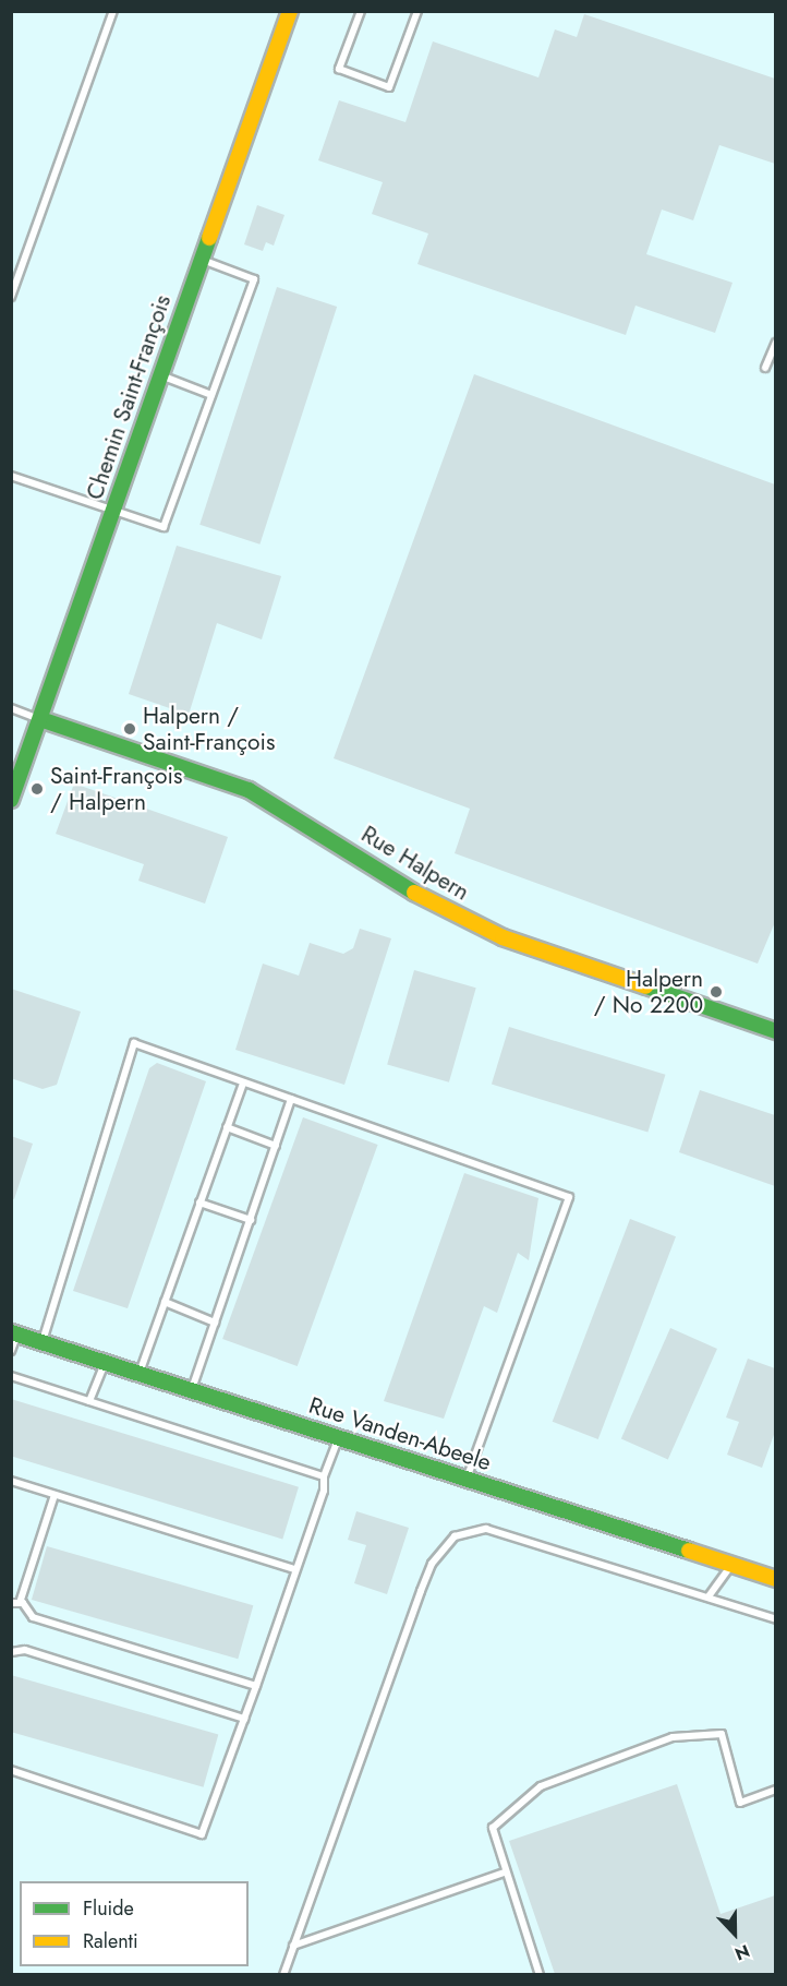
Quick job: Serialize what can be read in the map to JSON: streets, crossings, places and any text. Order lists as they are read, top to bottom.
{
  "streets": {
    "street": ["Chemin Saint-François", "Rue Halpern", "Rue Vanden-Abeele"]
  },
  "crossings": [
    ["Chemin Saint-François", "Rue Halpern"]
  ],
  "places": ["Halpern / Saint-François", "Saint-François / Halpern", "Halpern / No 2200"],
  "legend": ["Fluide", "Ralenti"],
  "north": "bottom"
}
